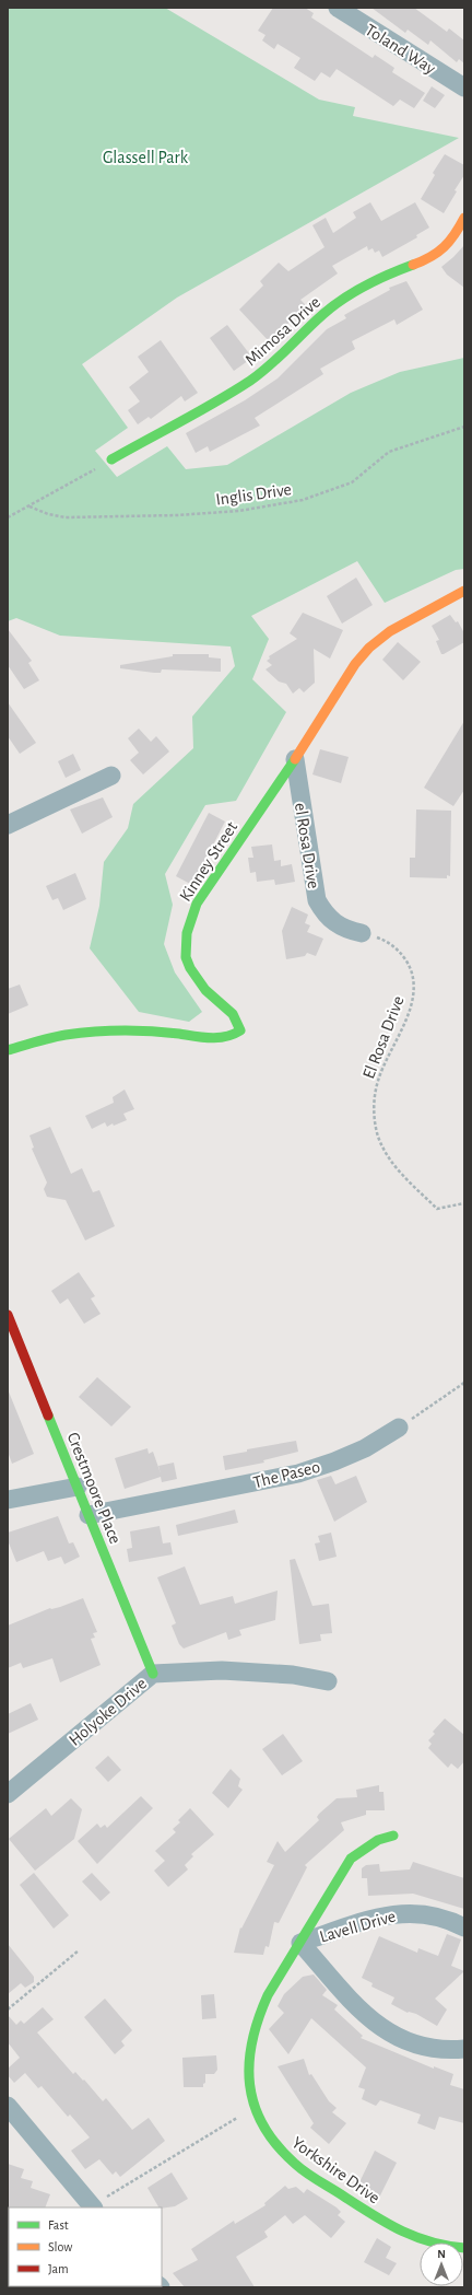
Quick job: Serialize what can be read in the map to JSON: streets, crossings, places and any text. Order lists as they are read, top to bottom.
{
  "streets": {
    "street": [
      "Toland Way",
      "Mimosa Drive",
      "el Rosa Drive",
      "Kinney Street",
      "The Paseo",
      "Crestmoore Place",
      "Holyoke Drive",
      "Lavell Drive",
      "Yorkshire Drive"
    ],
    "path": ["Inglis Drive", "El Rosa Drive"]
  },
  "crossings": [
    ["el Rosa Drive", "Kinney Street"],
    ["el Rosa Drive", "El Rosa Drive"],
    ["The Paseo", "Crestmoore Place"],
    ["Crestmoore Place", "Holyoke Drive"],
    ["Lavell Drive", "Yorkshire Drive"]
  ],
  "parks": ["Glassell Park"],
  "legend": ["Fast", "Slow", "Jam"],
  "north": "top"
}
